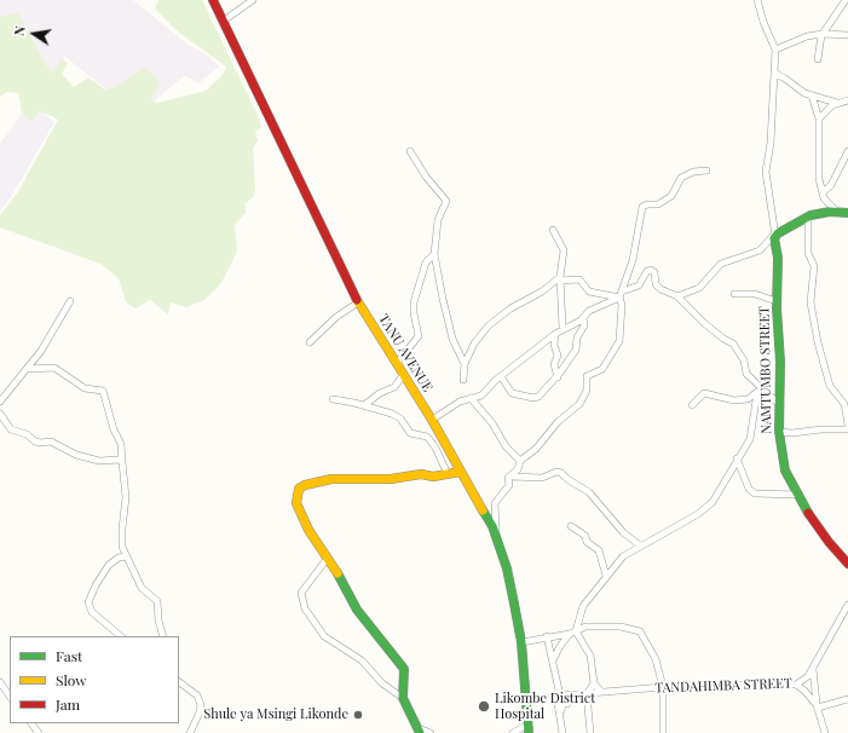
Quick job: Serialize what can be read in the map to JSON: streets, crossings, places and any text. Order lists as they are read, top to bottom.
{
  "streets": {
    "street": ["TANU AVENUE", "NAMTUMBO STREET", "TANDAHIMBA STREET"]
  },
  "crossings": [
    ["TANU AVENUE", "TANDAHIMBA STREET"]
  ],
  "places": ["Likombe District Hospital", "Shule ya Msingi Likonde"],
  "legend": ["Fast", "Slow", "Jam"],
  "north": "left"
}
